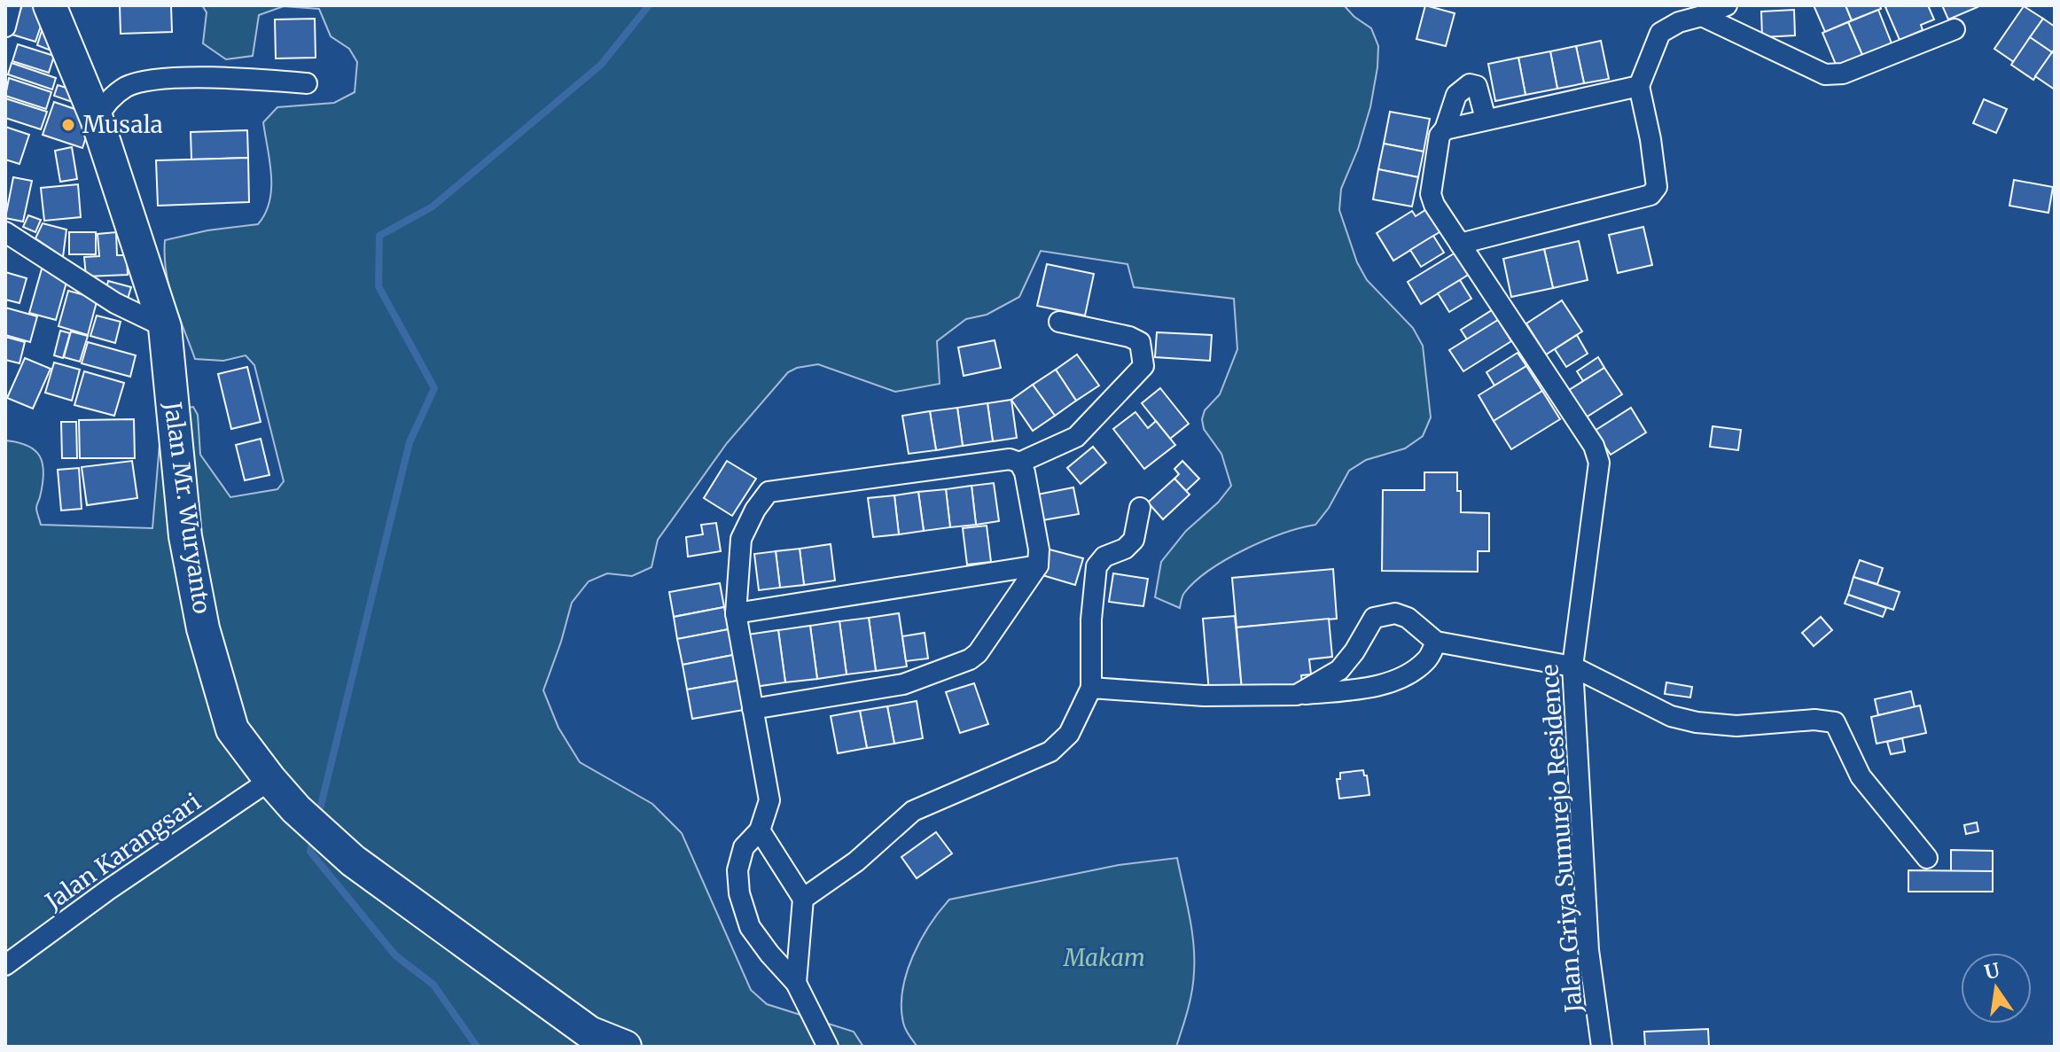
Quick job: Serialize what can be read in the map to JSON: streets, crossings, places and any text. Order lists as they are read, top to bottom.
{
  "streets": {
    "main road": ["Jalan Mr. Wuryanto"],
    "street": ["Jalan Griya Sumurejo Residence", "Jalan Karangsari"]
  },
  "crossings": [
    ["Jalan Mr. Wuryanto", "Jalan Karangsari"]
  ],
  "parks": ["Makam"],
  "places": ["Musala"],
  "north": "top"
}
